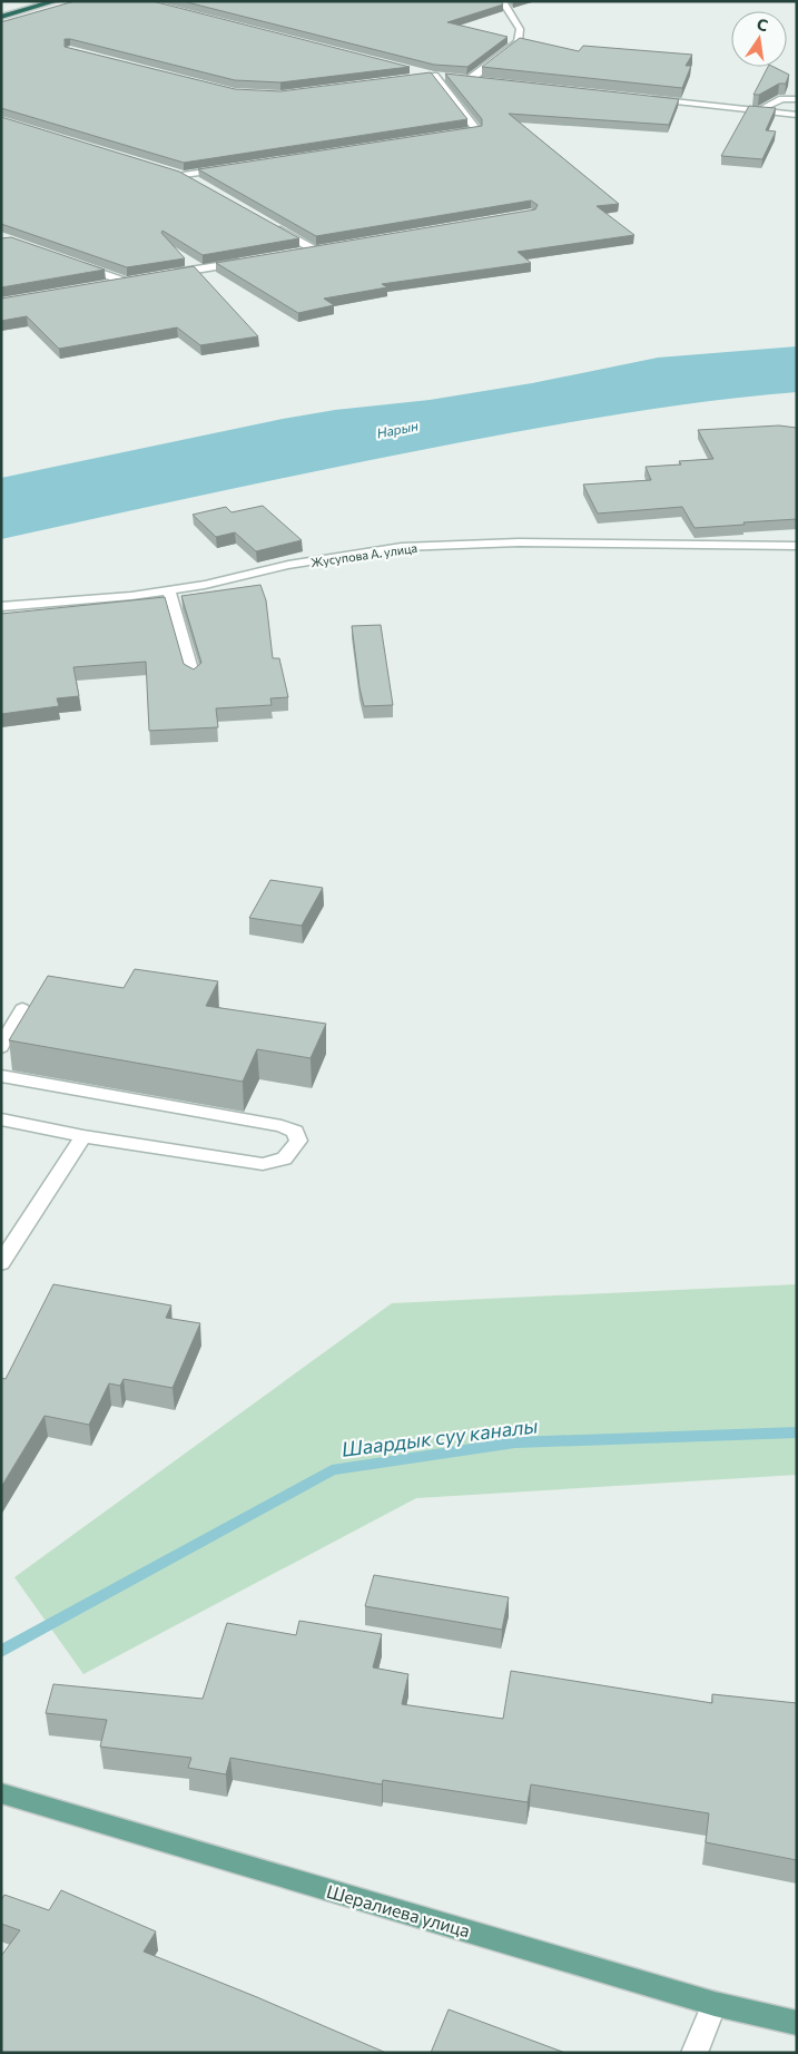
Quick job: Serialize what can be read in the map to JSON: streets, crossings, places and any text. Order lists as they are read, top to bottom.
{
  "streets": {
    "main road": ["Шералиева улица"],
    "street": ["Жусупова А. улица"]
  },
  "water": ["Нарын", "Шаардык суу каналы"],
  "north": "top"
}
